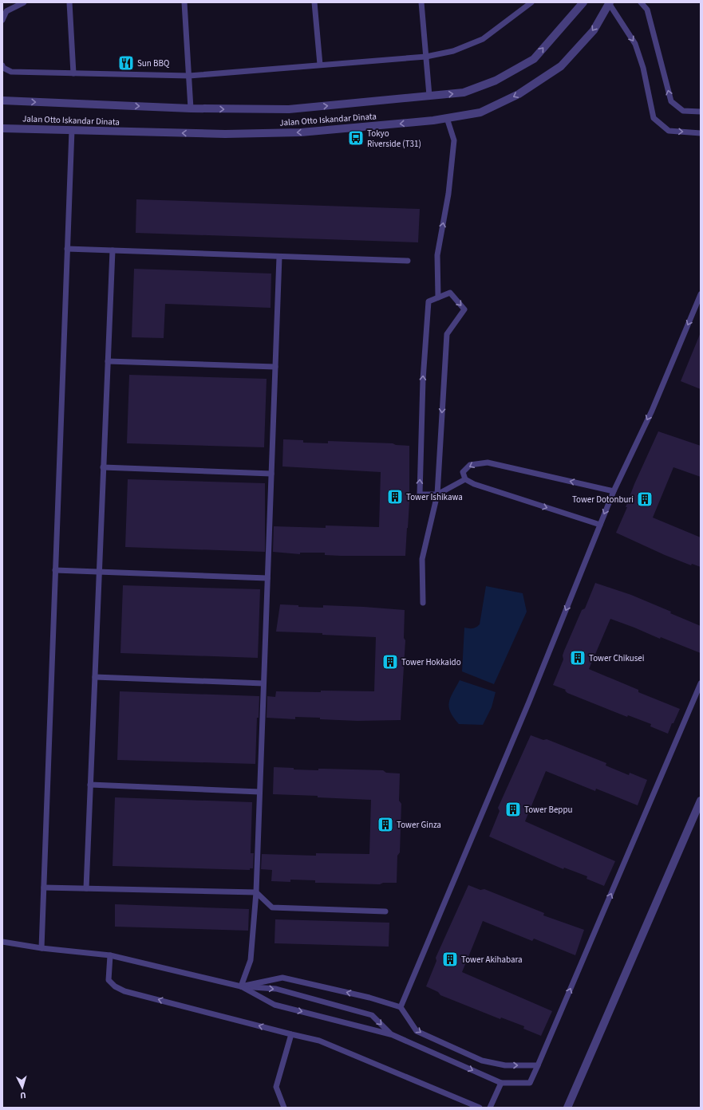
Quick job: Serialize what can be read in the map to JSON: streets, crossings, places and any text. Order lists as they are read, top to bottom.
{
  "streets": {
    "street": ["Jalan Otto Iskandar Dinata"]
  },
  "places": {
    "restaurant": ["Sun BBQ"],
    "bus stop": ["Tokyo Riverside (T31)"],
    "building": [
      "Tower Ishikawa",
      "Tower Dotonburi",
      "Tower Chikusei",
      "Tower Hokkaido",
      "Tower Beppu",
      "Tower Ginza",
      "Tower Akihabara"
    ]
  },
  "north": "bottom"
}
